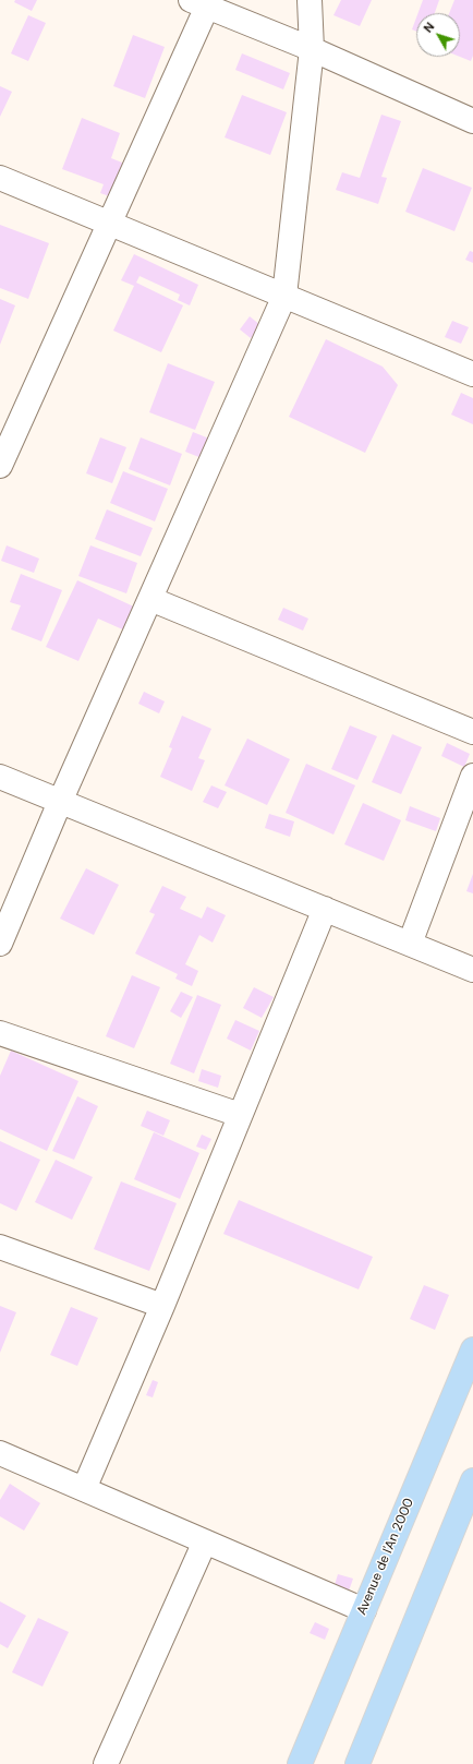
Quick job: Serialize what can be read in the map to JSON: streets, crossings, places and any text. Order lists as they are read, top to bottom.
{
  "streets": {
    "main road": ["Avenue de l'An 2000"]
  },
  "north": "top left"
}
